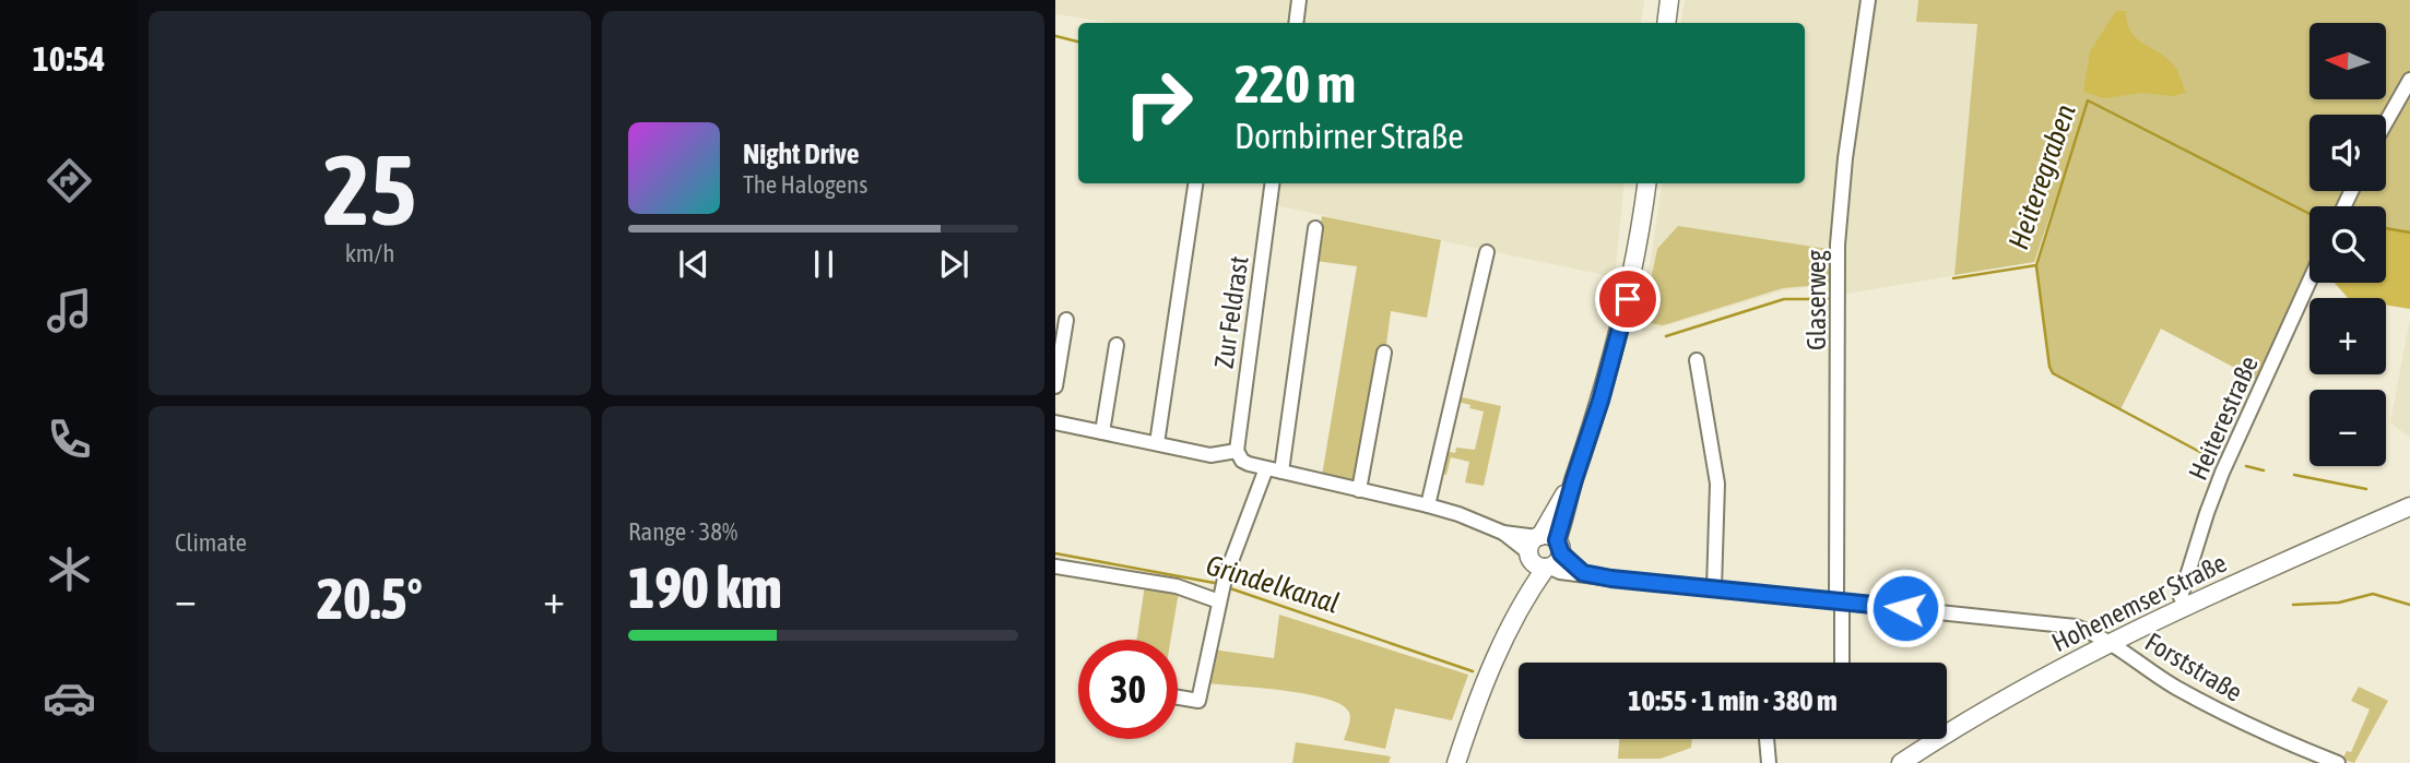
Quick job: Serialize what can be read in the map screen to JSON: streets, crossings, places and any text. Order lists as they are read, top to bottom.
{
  "streets": {
    "main road": ["Hohenemser Straße"],
    "street": [
      "Glaserweg",
      "Zur Feldrast",
      "Heiterestraße",
      "Forststraße"
    ]
  },
  "crossings": [
    ["Glaserweg", "Forststraße"],
    ["Zur Feldrast", "Forststraße"],
    ["Heiterestraße", "Hohenemser Straße"],
    ["Hohenemser Straße", "Forststraße"]
  ],
  "water": ["Heiteregraben", "Grindelkanal"],
  "north": "left",
  "page": {
    "tabs": "10:54",
    "tile": [
      ["25", "km/h"],
      "Climate",
      ["Range · 38%", "190 km"]
    ],
    "map_buttons": ["+", "−"],
    "turn": ["220 m", "Dornbirner Straße"],
    "song": ["Night Drive", "The Halogens"],
    "heat": ["−", "20.5°", "+"],
    "limit": "30",
    "trip": "10:55 · 1 min · 380 m"
  }
}
